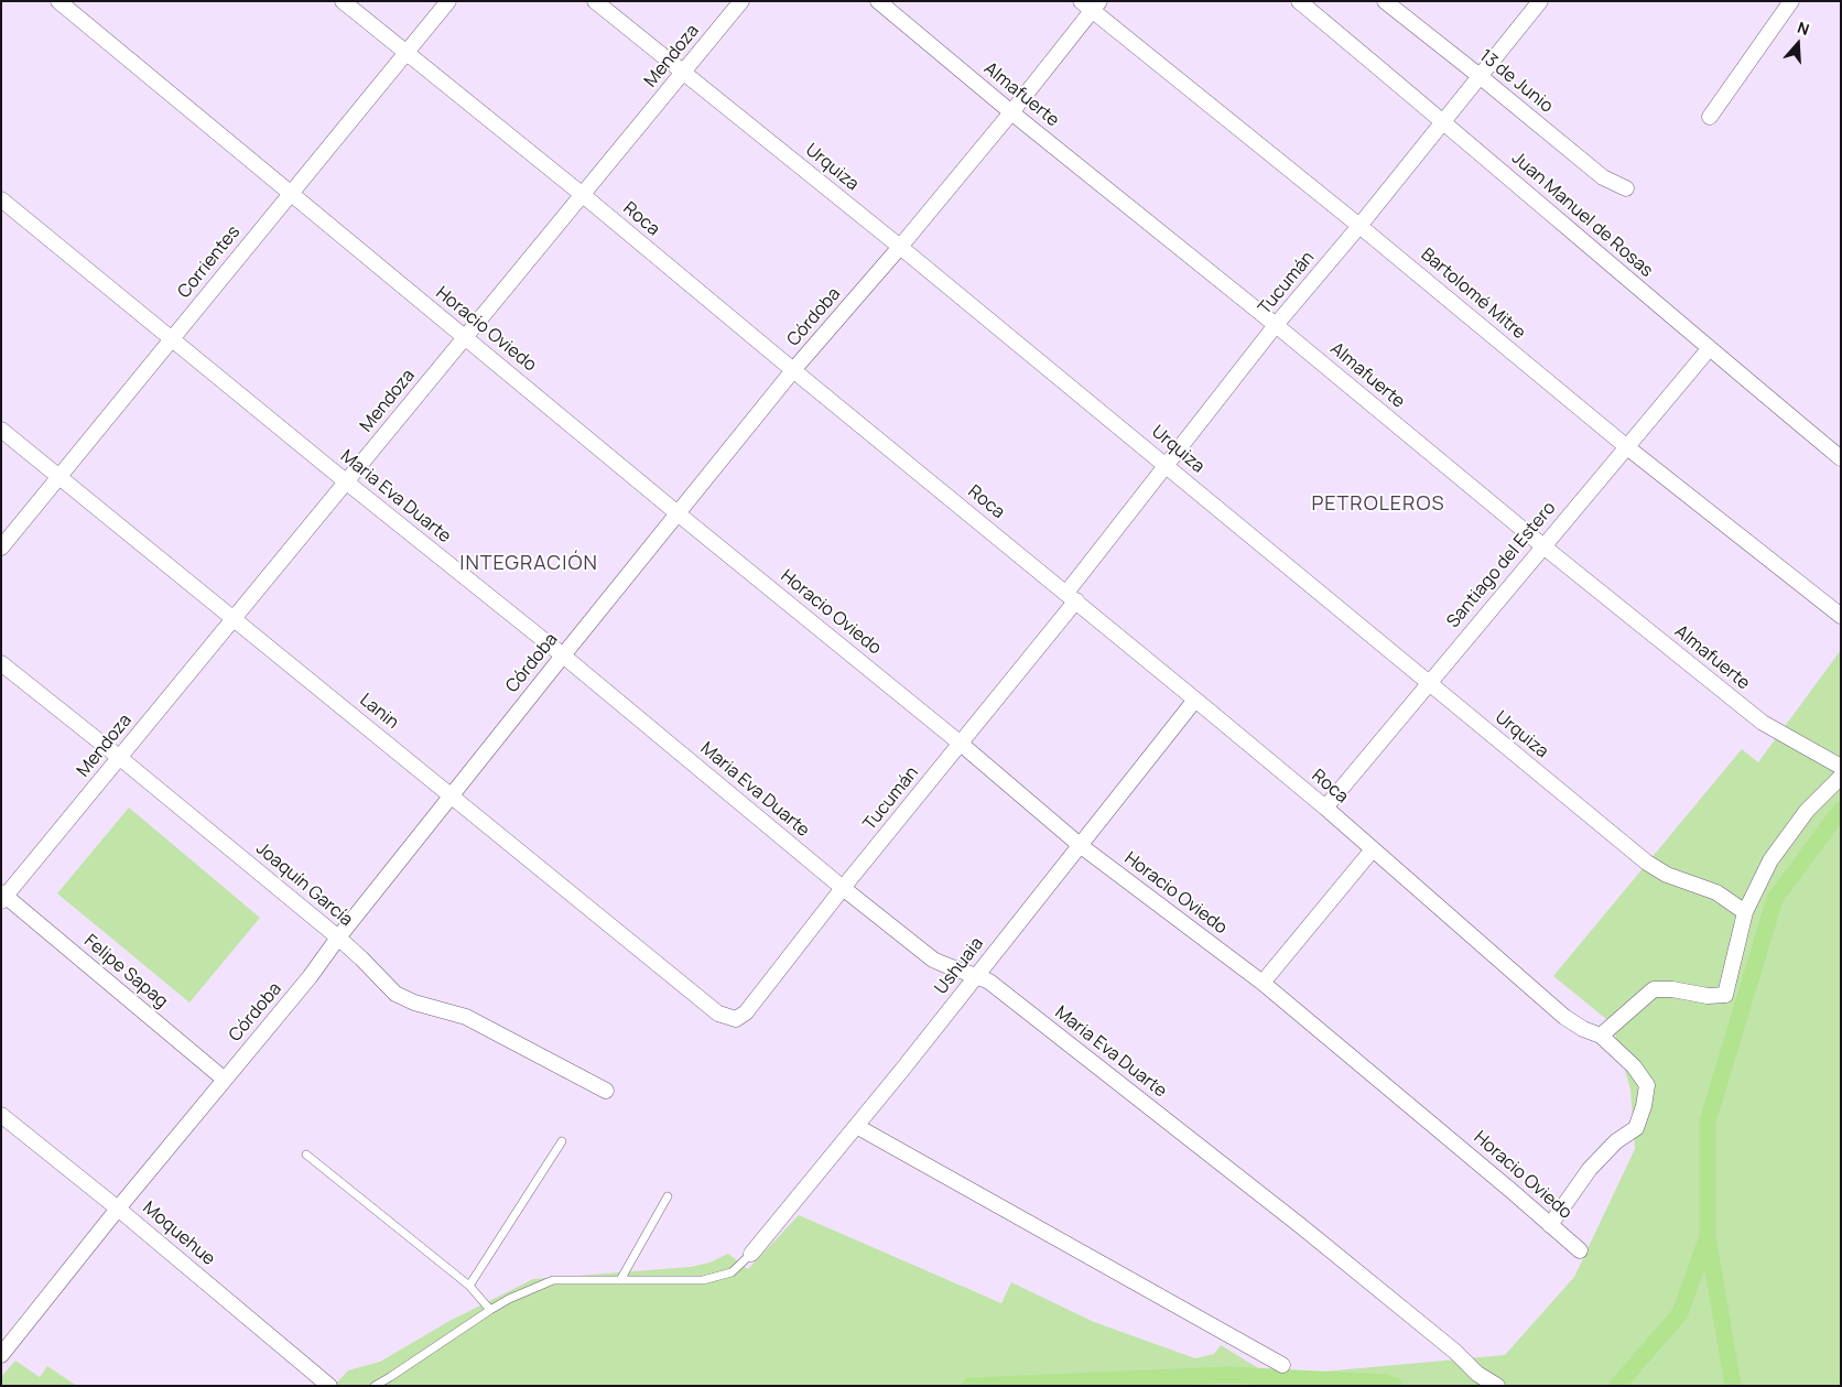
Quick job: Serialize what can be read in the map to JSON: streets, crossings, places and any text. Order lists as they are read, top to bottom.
{
  "streets": {
    "street": [
      "Mendoza",
      "13 de Junio",
      "Almafuerte",
      "Urquiza",
      "Juan Manuel de Rosas",
      "Roca",
      "Corrientes",
      "Tucumán",
      "Bartolomé Mitre",
      "Córdoba",
      "Horacio Oviedo",
      "Maria Eva Duarte",
      "Santiago del Estero",
      "Lanin",
      "Joaquín García",
      "Ushuaia",
      "Felipe Sapag",
      "Moquehue"
    ]
  },
  "crossings": [
    ["Mendoza", "Urquiza"],
    ["Mendoza", "Roca"],
    ["Mendoza", "Horacio Oviedo"],
    ["Mendoza", "Maria Eva Duarte"],
    ["Mendoza", "Lanin"],
    ["Mendoza", "Joaquín García"],
    ["Mendoza", "Felipe Sapag"],
    ["13 de Junio", "Tucumán"],
    ["Almafuerte", "Tucumán"],
    ["Almafuerte", "Córdoba"],
    ["Almafuerte", "Santiago del Estero"],
    ["Urquiza", "Tucumán"],
    ["Urquiza", "Córdoba"],
    ["Urquiza", "Santiago del Estero"],
    ["Juan Manuel de Rosas", "Tucumán"],
    ["Juan Manuel de Rosas", "Santiago del Estero"],
    ["Roca", "Corrientes"],
    ["Roca", "Tucumán"],
    ["Roca", "Córdoba"],
    ["Roca", "Horacio Oviedo"],
    ["Roca", "Santiago del Estero"],
    ["Roca", "Ushuaia"],
    ["Corrientes", "Horacio Oviedo"],
    ["Corrientes", "Maria Eva Duarte"],
    ["Corrientes", "Lanin"],
    ["Tucumán", "Bartolomé Mitre"],
    ["Tucumán", "Horacio Oviedo"],
    ["Tucumán", "Maria Eva Duarte"],
    ["Tucumán", "Lanin"],
    ["Bartolomé Mitre", "Córdoba"],
    ["Bartolomé Mitre", "Santiago del Estero"],
    ["Córdoba", "Horacio Oviedo"],
    ["Córdoba", "Maria Eva Duarte"],
    ["Córdoba", "Lanin"],
    ["Córdoba", "Joaquín García"],
    ["Córdoba", "Felipe Sapag"],
    ["Córdoba", "Moquehue"],
    ["Horacio Oviedo", "Ushuaia"],
    ["Maria Eva Duarte", "Ushuaia"]
  ],
  "districts": ["PETROLEROS", "INTEGRACIÓN"],
  "north": "top"
}
